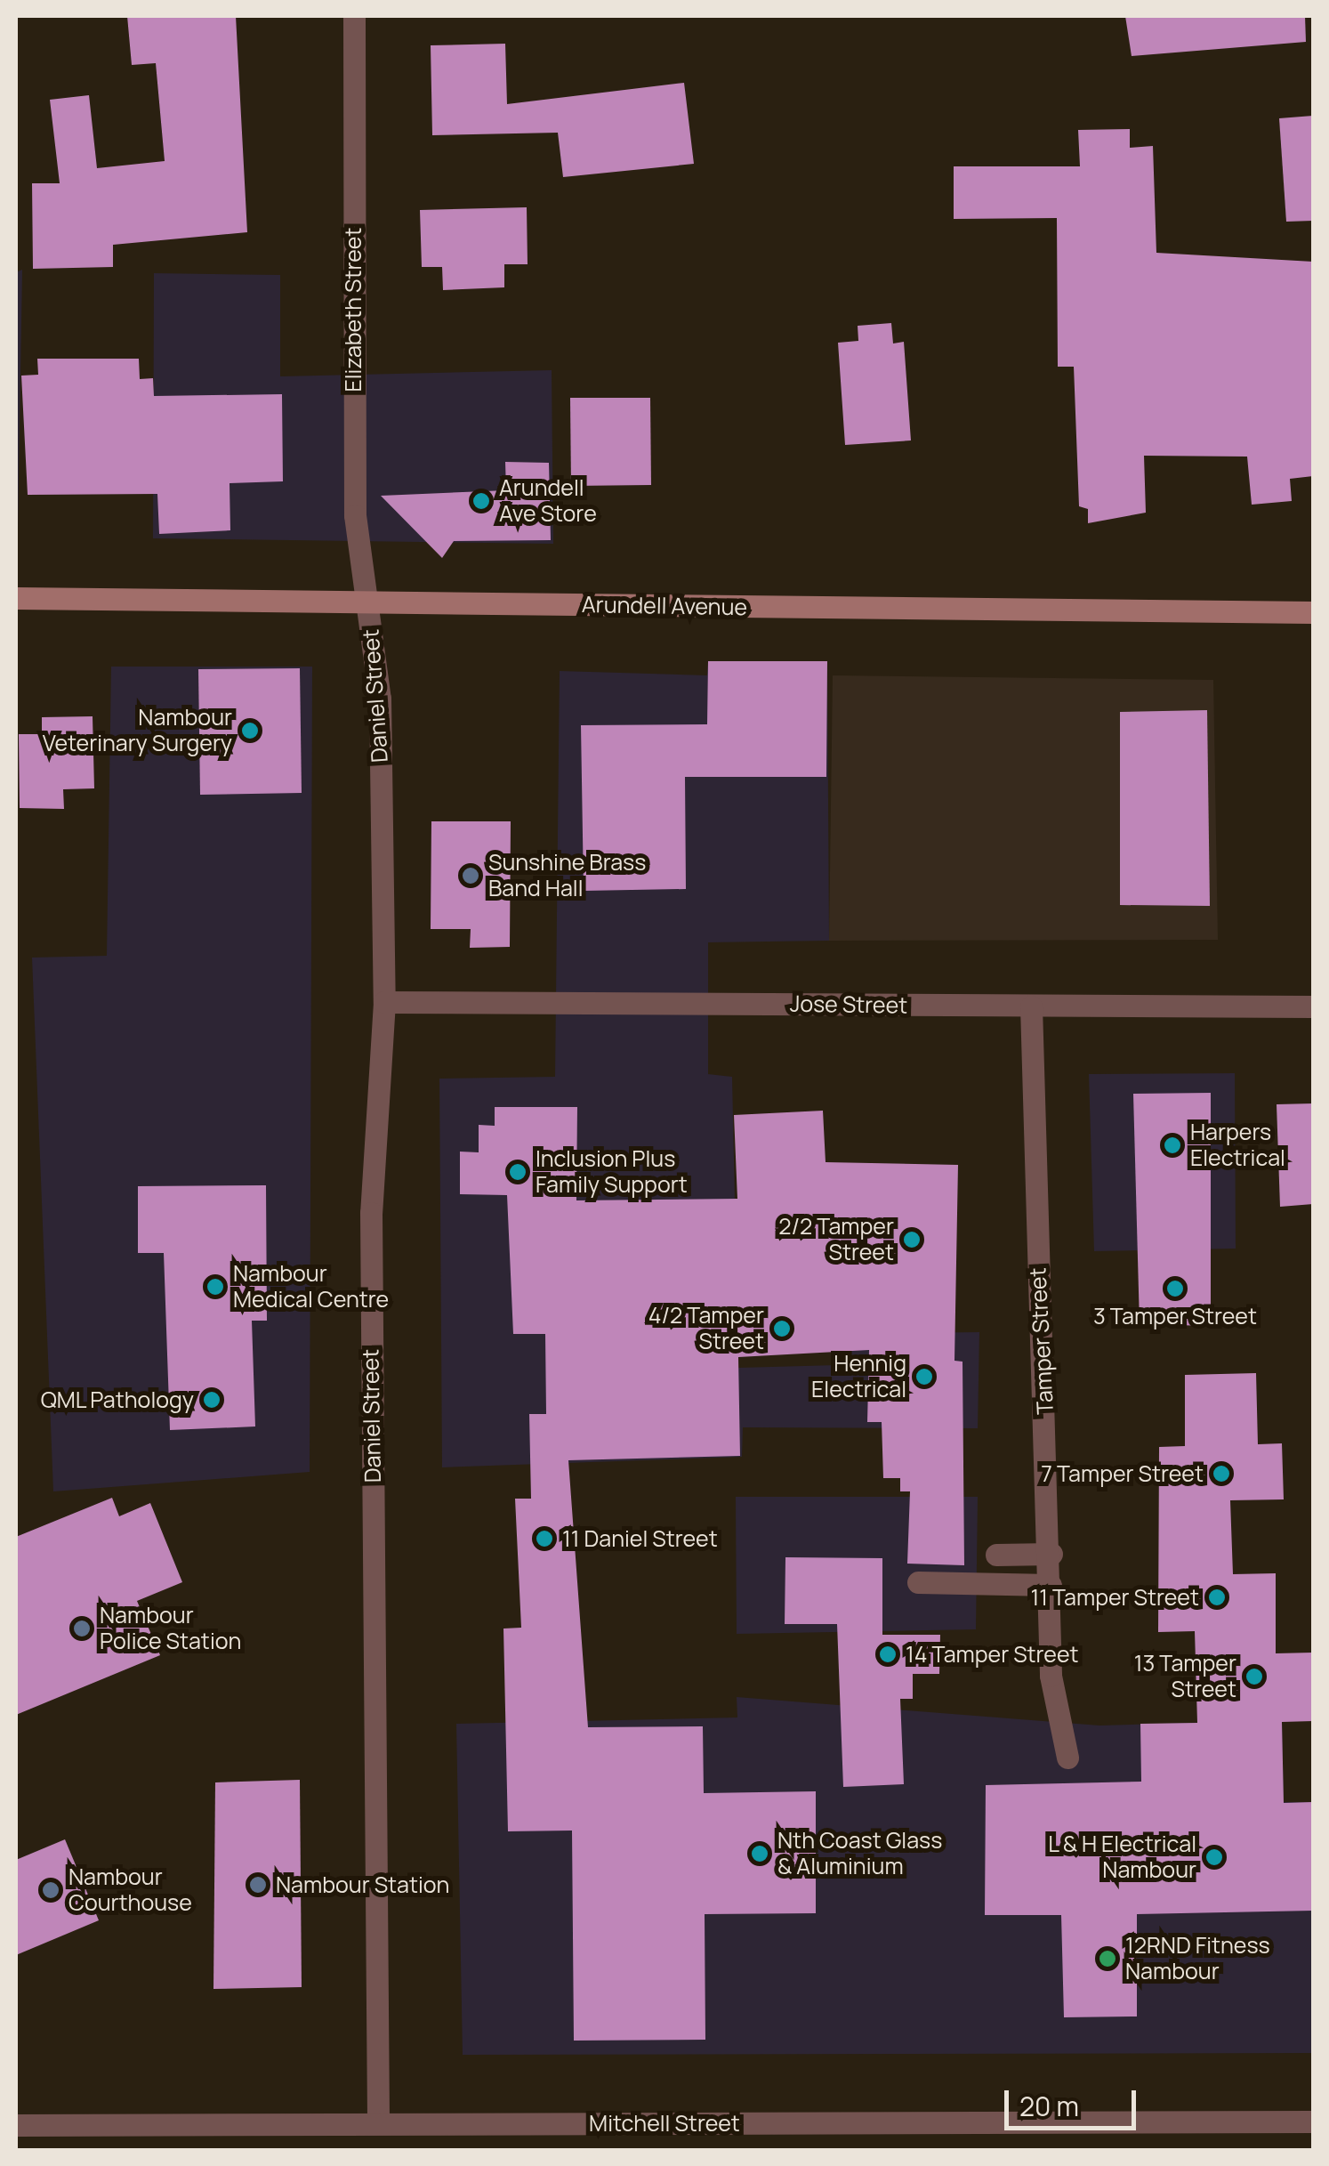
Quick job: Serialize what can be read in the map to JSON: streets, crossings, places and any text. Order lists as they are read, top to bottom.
{
  "streets": {
    "main road": ["Arundell Avenue"],
    "street": [
      "Elizabeth Street",
      "Daniel Street",
      "Jose Street",
      "Tamper Street",
      "Mitchell Street"
    ]
  },
  "crossings": [
    ["Elizabeth Street", "Arundell Avenue"],
    ["Elizabeth Street", "Daniel Street"],
    ["Arundell Avenue", "Daniel Street"],
    ["Daniel Street", "Jose Street"],
    ["Daniel Street", "Mitchell Street"],
    ["Jose Street", "Tamper Street"]
  ],
  "places": [
    "Arundell Ave Store",
    "Nambour Veterinary Surgery",
    "Sunshine Brass Band Hall",
    "Harpers Electrical",
    "Inclusion Plus Family Support",
    "2/2 Tamper Street",
    "Nambour Medical Centre",
    "3 Tamper Street",
    "4/2 Tamper Street",
    "Hennig Electrical",
    "QML Pathology",
    "7 Tamper Street",
    "11 Daniel Street",
    "11 Tamper Street",
    "Nambour Police Station",
    "14 Tamper Street",
    "13 Tamper Street",
    "Nth Coast Glass & Aluminium",
    "L & H Electrical Nambour",
    "Nambour Station",
    "Nambour Courthouse",
    "12RND Fitness Nambour"
  ],
  "scale_bar": "20 m"
}
